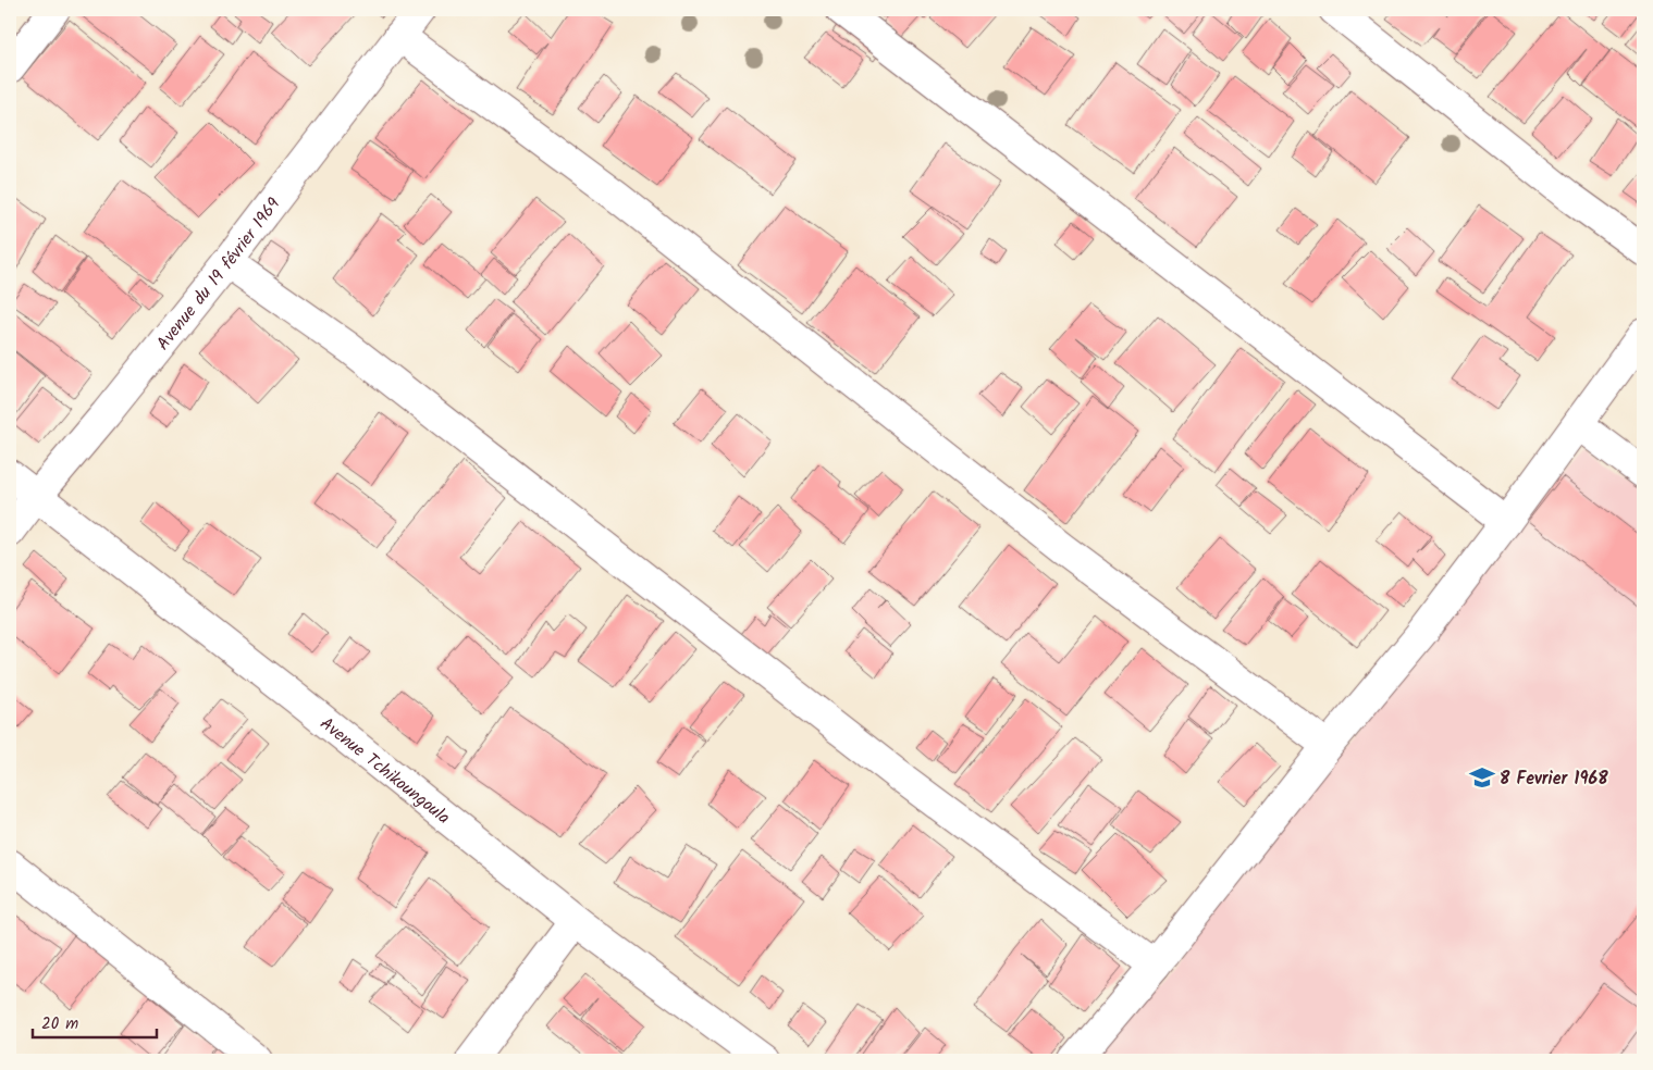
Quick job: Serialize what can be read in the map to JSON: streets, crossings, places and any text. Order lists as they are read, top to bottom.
{
  "streets": {
    "street": ["Avenue du 19 février 1969", "Avenue Tchikoungoula"]
  },
  "crossings": [
    ["Avenue du 19 février 1969", "Avenue Tchikoungoula"]
  ],
  "places": {
    "school or university": ["8 Fevrier 1968"]
  },
  "scale_bar": "20 m"
}
